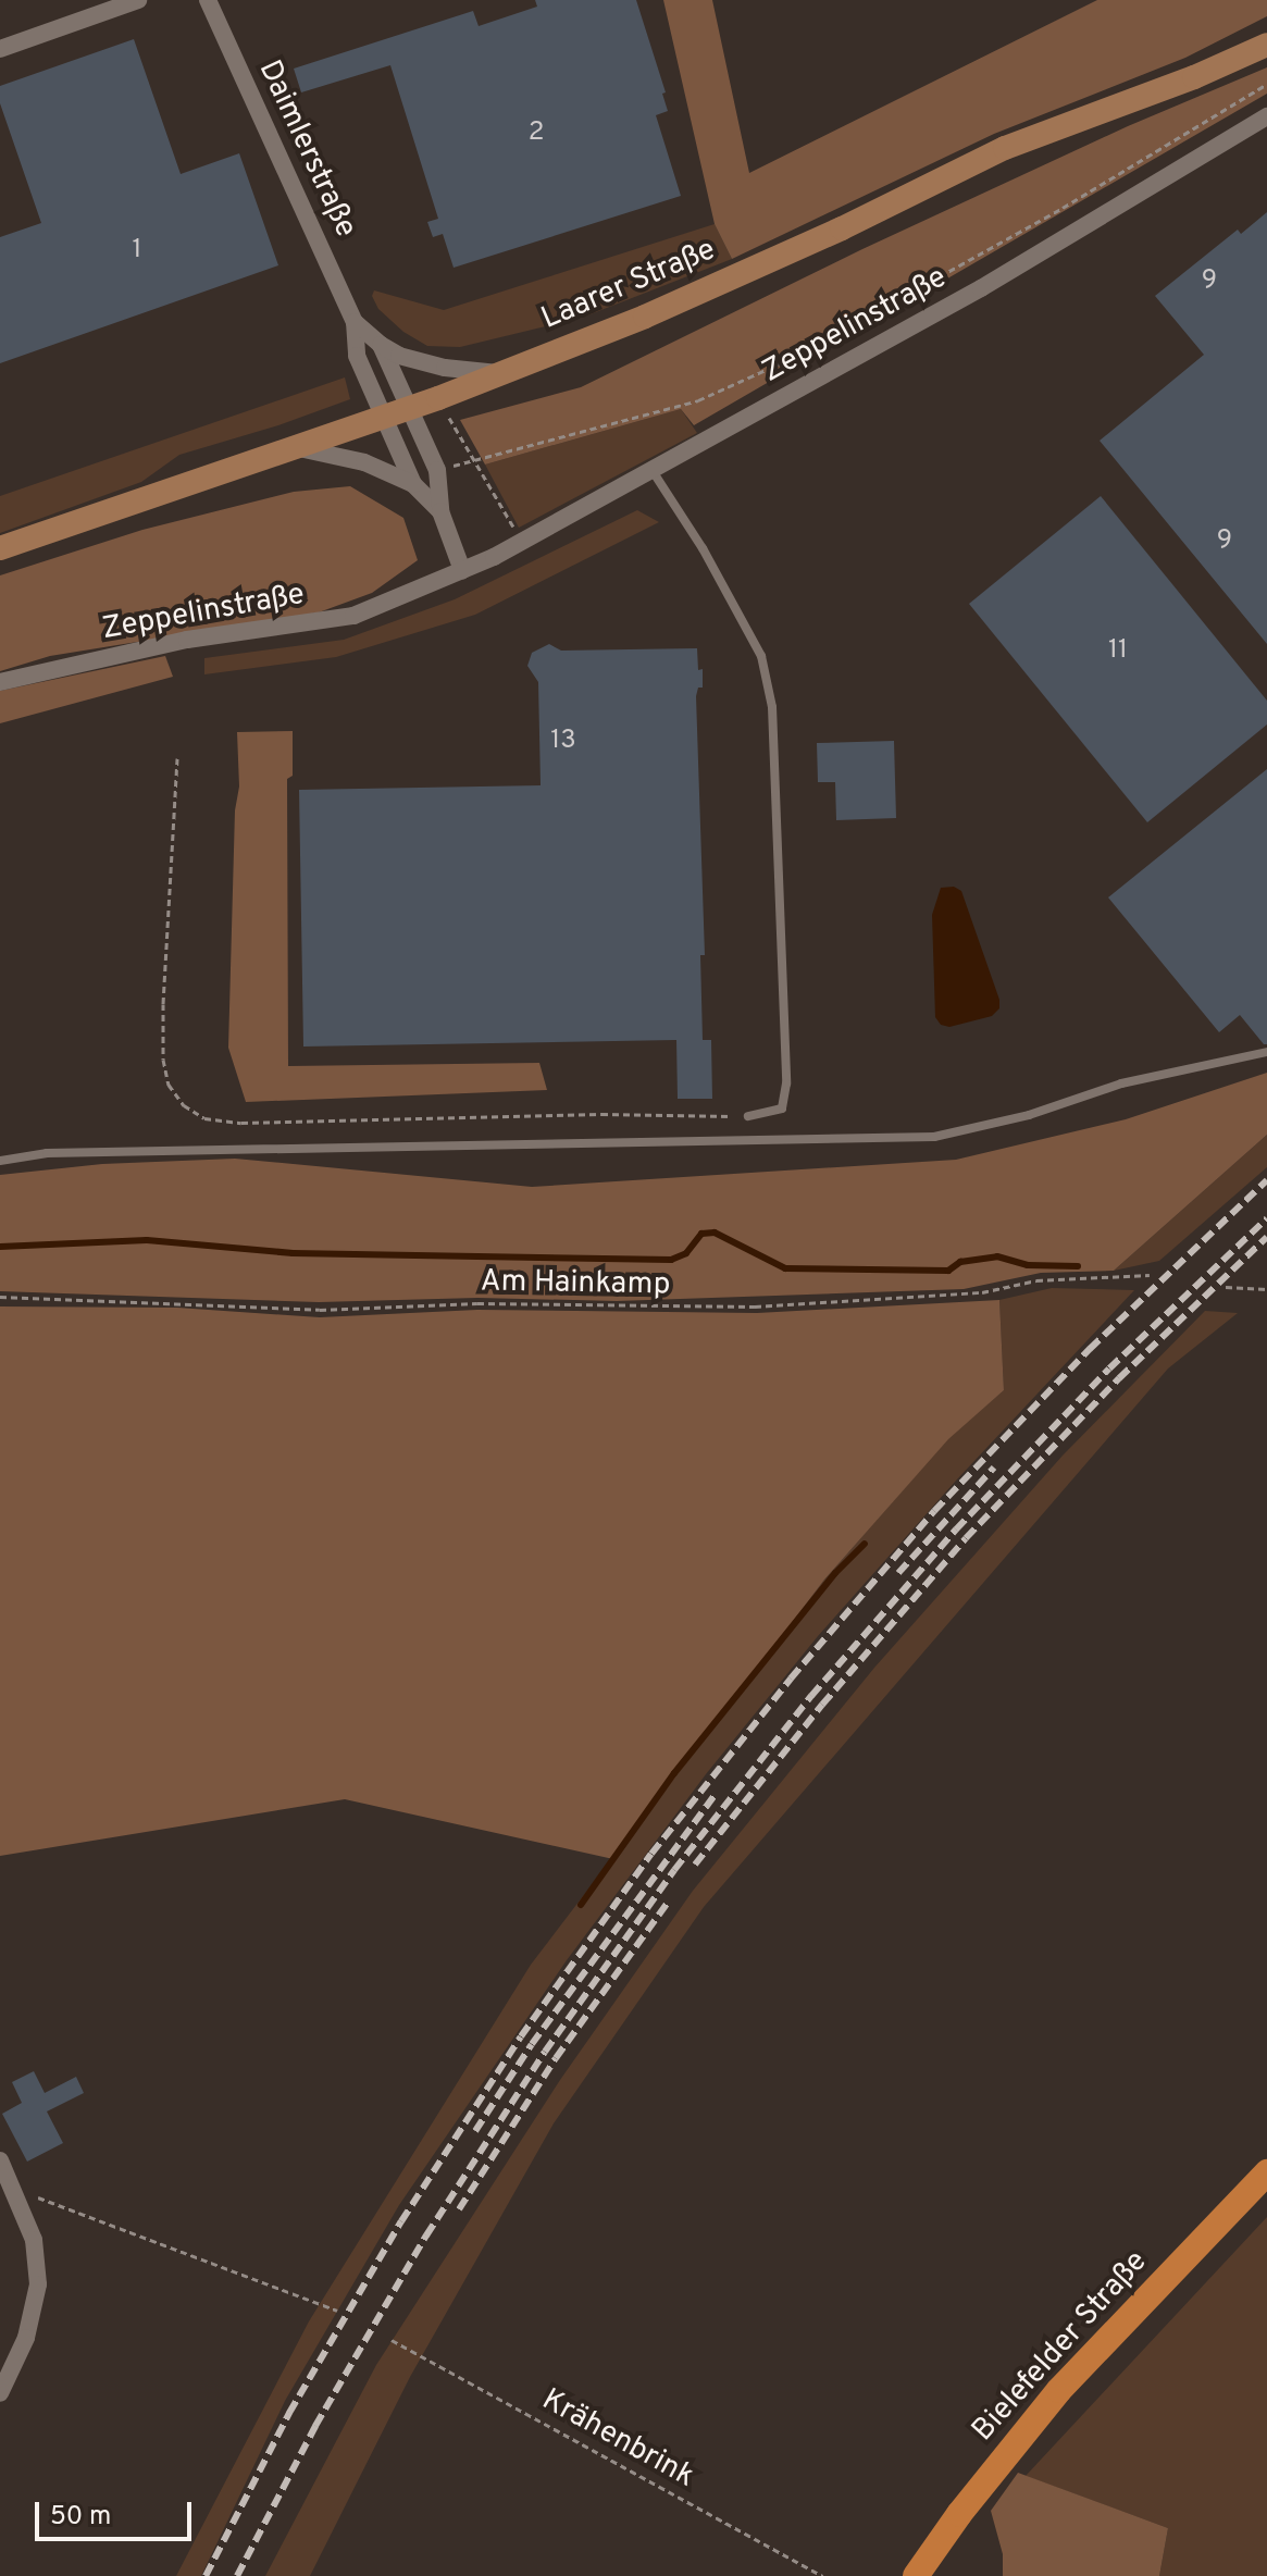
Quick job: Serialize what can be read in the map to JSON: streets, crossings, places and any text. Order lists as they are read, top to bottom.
{
  "streets": {
    "main road": ["Laarer Straße", "Bielefelder Straße"],
    "street": ["Daimlerstraße", "Zeppelinstraße"],
    "path": ["Am Hainkamp", "Krähenbrink"]
  },
  "crossings": [
    ["Daimlerstraße", "Laarer Straße"]
  ],
  "house_numbers": [
    "2",
    "1",
    "9",
    "9",
    "11",
    "13"
  ],
  "scale_bar": "50 m"
}
